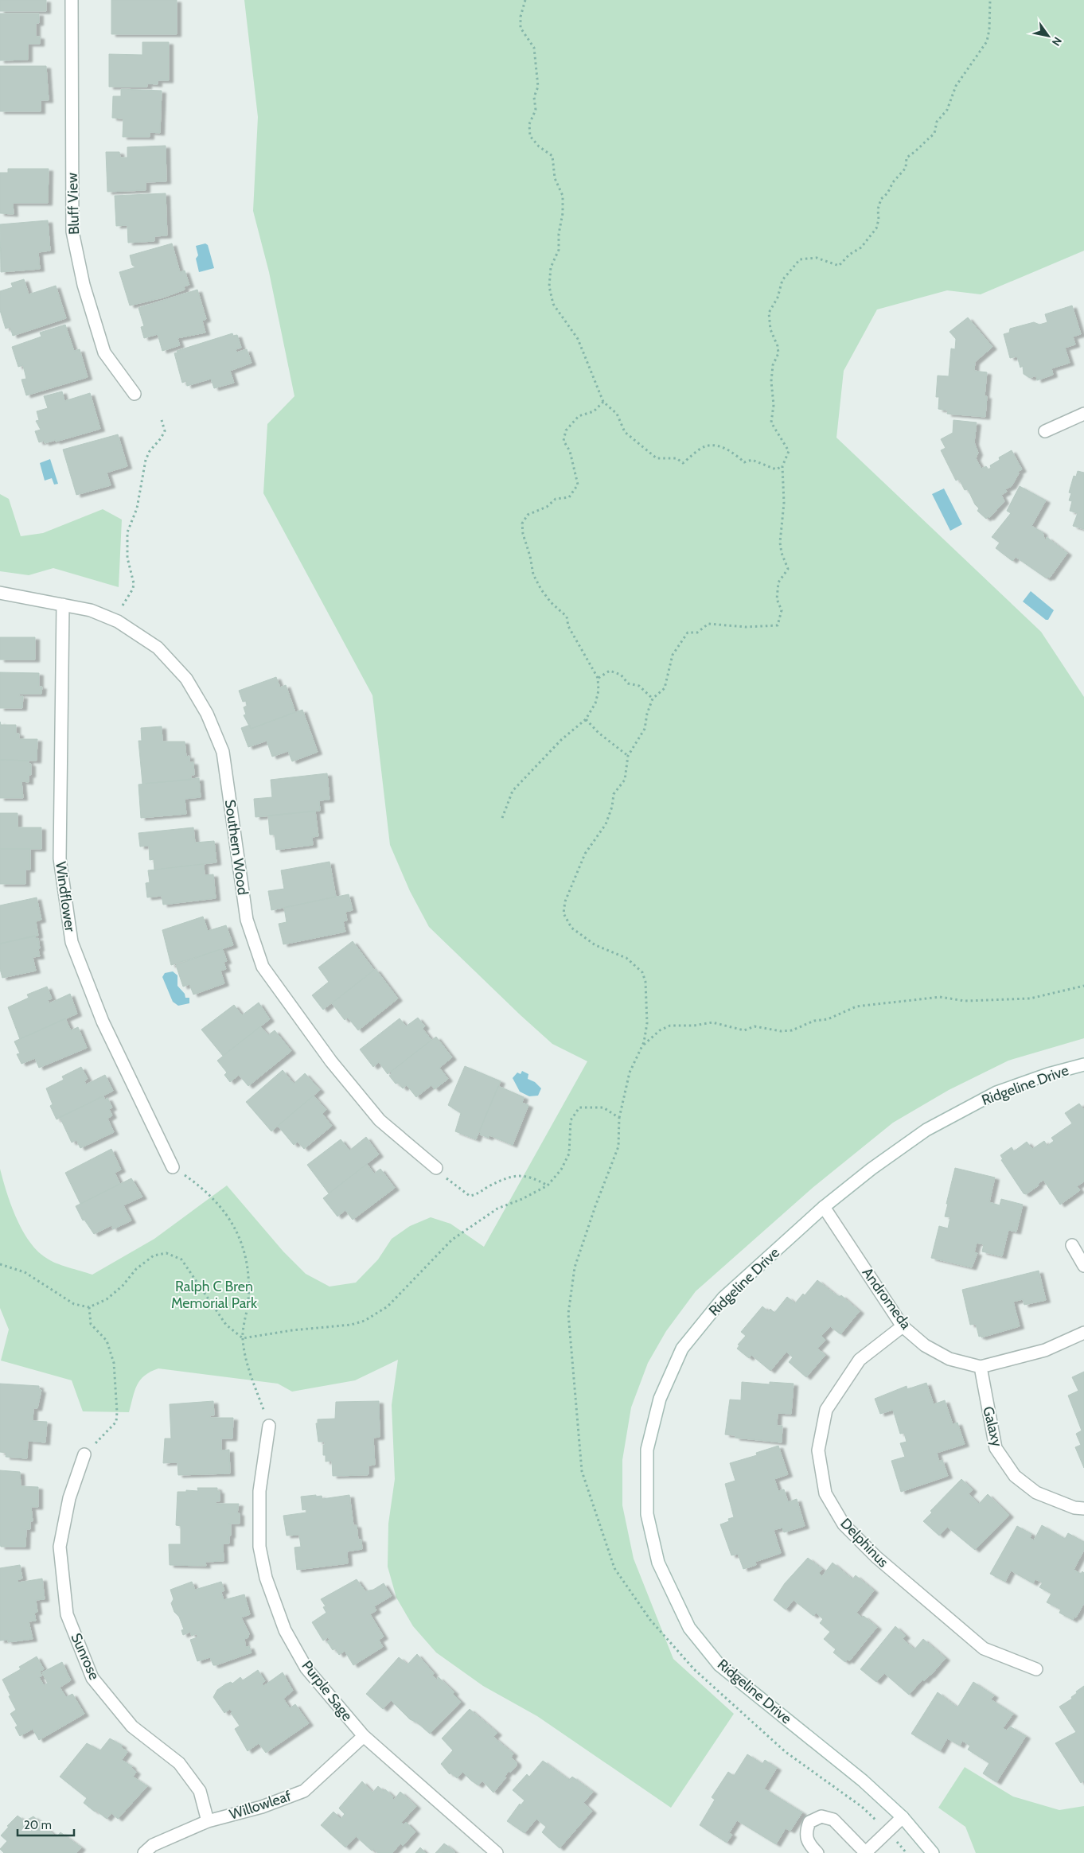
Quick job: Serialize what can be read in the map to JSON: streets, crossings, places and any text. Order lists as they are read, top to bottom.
{
  "streets": {
    "street": [
      "Bluff View",
      "Southern Wood",
      "Windflower",
      "Ridgeline Drive",
      "Andromeda",
      "Galaxy",
      "Delphinus",
      "Sunrose",
      "Purple Sage",
      "Willowleaf"
    ]
  },
  "crossings": [
    ["Southern Wood", "Windflower"],
    ["Ridgeline Drive", "Andromeda"],
    ["Andromeda", "Galaxy"],
    ["Andromeda", "Delphinus"],
    ["Sunrose", "Willowleaf"],
    ["Purple Sage", "Willowleaf"]
  ],
  "parks": ["Ralph C Bren Memorial Park"],
  "scale_bar": "20 m",
  "north": "bottom right"
}
